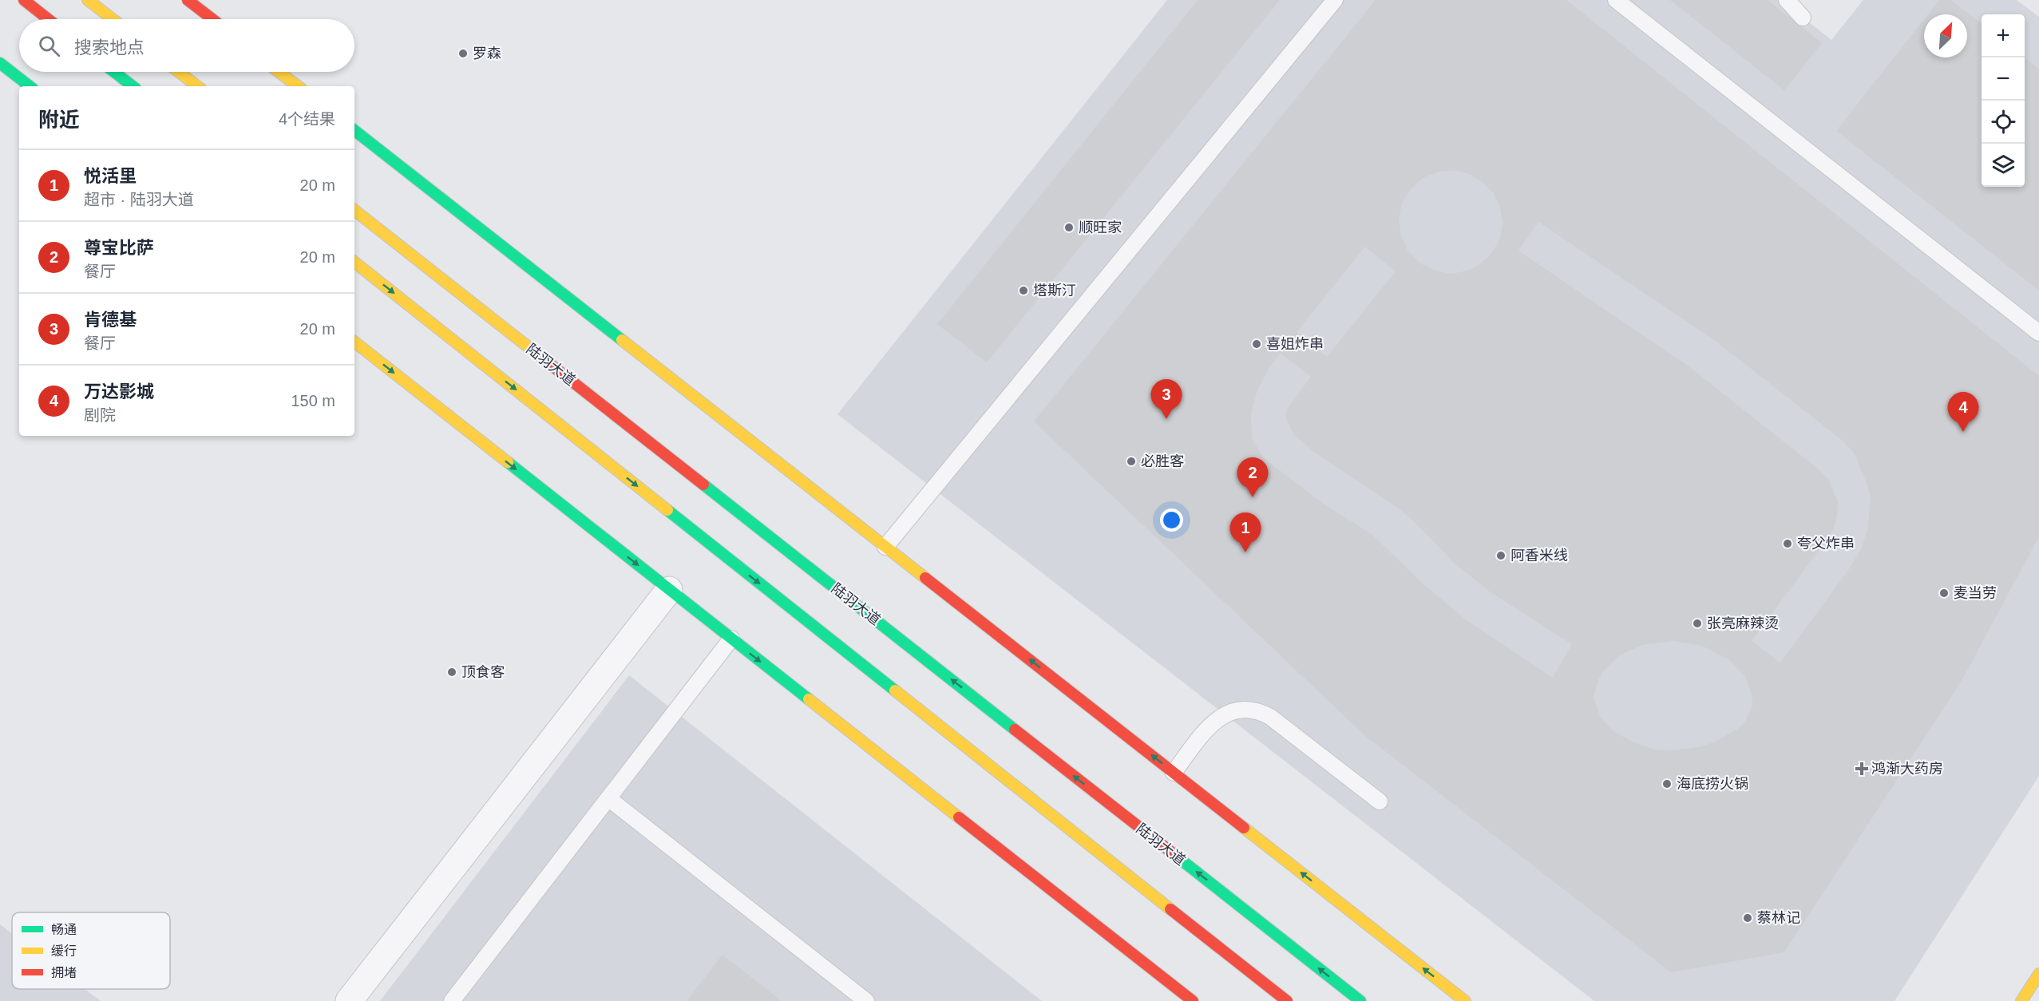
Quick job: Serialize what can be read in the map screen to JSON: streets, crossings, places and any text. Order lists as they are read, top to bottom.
{
  "streets": {
    "main road": ["陆羽大道"]
  },
  "places": {
    "other": [
      "罗森",
      "顺旺家",
      "塔斯汀",
      "喜姐炸串",
      "必胜客",
      "夸父炸串",
      "阿香米线",
      "麦当劳",
      "张亮麻辣烫",
      "顶食客",
      "海底捞火锅",
      "蔡林记"
    ],
    "health": ["鸿渐大药房"]
  },
  "legend": ["畅通", "缓行", "拥堵"],
  "north": "top right",
  "page": {
    "map_buttons": ["+", "−"],
    "search": "搜索地点",
    "heading": ["附近", "4个结果"],
    "list": [
      {
        "mark": "1",
        "name": "悦活里",
        "note": "超市 · 陆羽大道",
        "value": "20 m"
      },
      {
        "mark": "2",
        "name": "尊宝比萨",
        "note": "餐厅",
        "value": "20 m"
      },
      {
        "mark": "3",
        "name": "肯德基",
        "note": "餐厅",
        "value": "20 m"
      },
      {
        "mark": "4",
        "name": "万达影城",
        "note": "剧院",
        "value": "150 m"
      }
    ],
    "pins": [
      "3",
      "4",
      "2",
      "1"
    ]
  }
}
